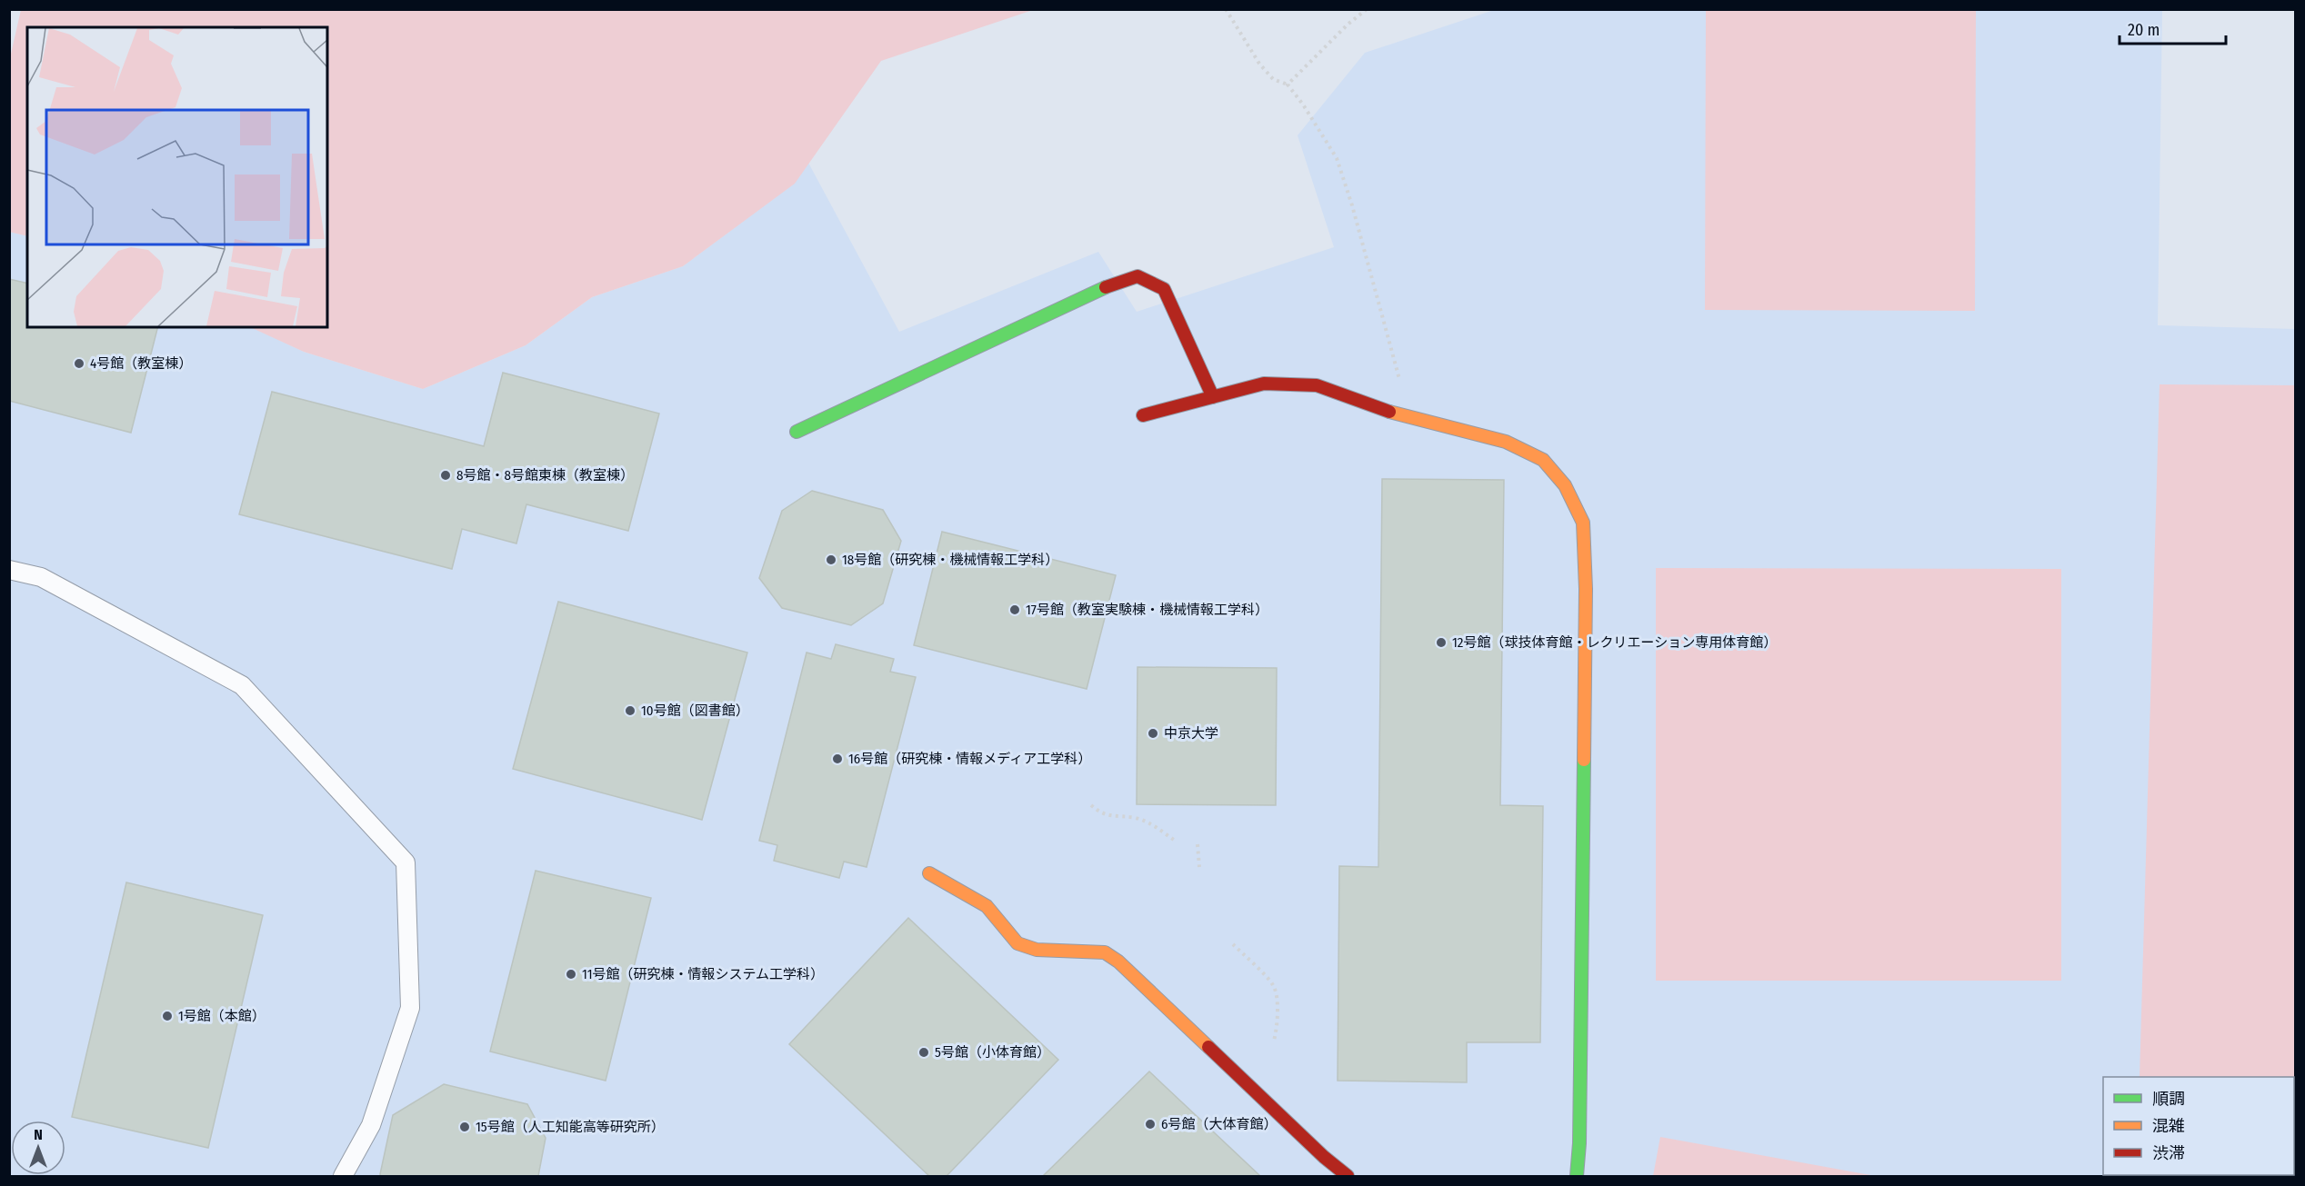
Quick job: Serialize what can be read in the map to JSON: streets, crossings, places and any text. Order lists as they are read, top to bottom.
{
  "places": [
    "4号館（教室棟）",
    "8号館・8号館東棟（教室棟）",
    "18号館（研究棟・機械情報工学科）",
    "17号館（教室実験棟・機械情報工学科）",
    "12号館（球技体育館・レクリエーション専用体育館）",
    "10号館（図書館）",
    "中京大学",
    "16号館（研究棟・情報メディア工学科）",
    "11号館（研究棟・情報システム工学科）",
    "1号館（本館）",
    "5号館（小体育館）",
    "6号館（大体育館）",
    "15号館（人工知能高等研究所）"
  ],
  "legend": ["順調", "混雑", "渋滞"],
  "scale_bar": "20 m",
  "north": "top"
}
